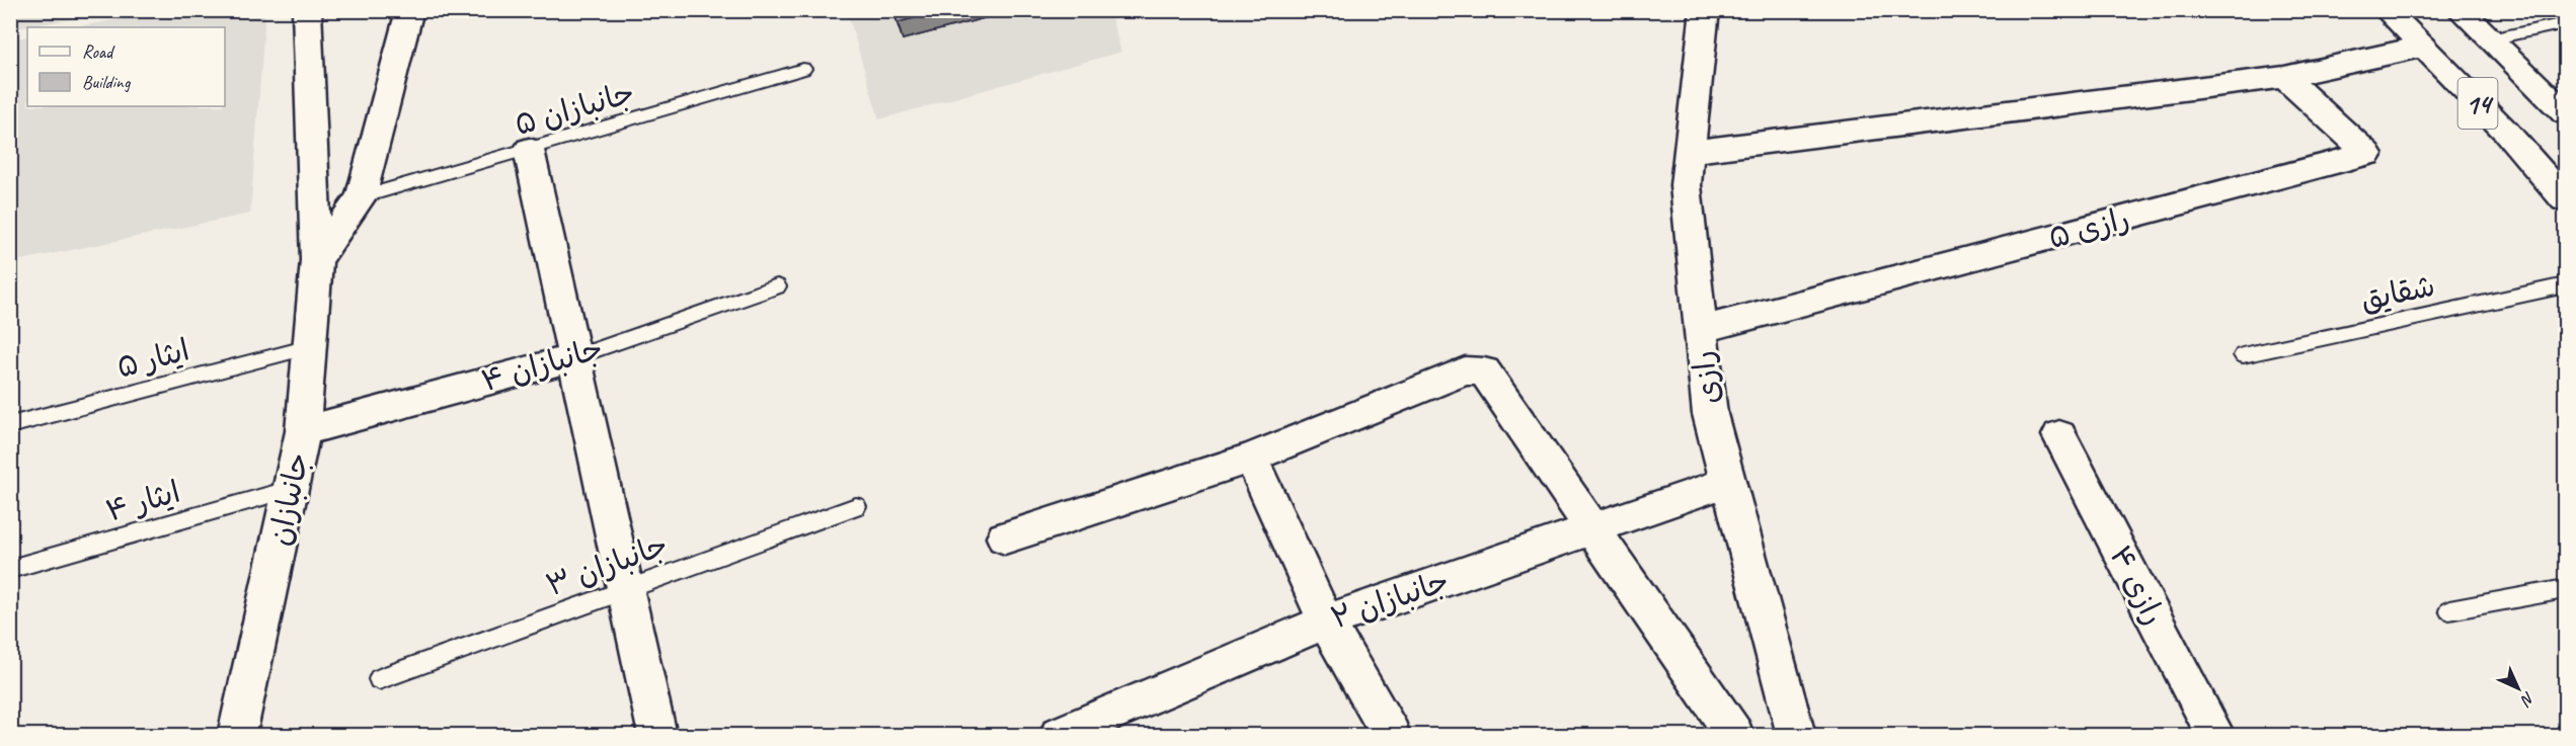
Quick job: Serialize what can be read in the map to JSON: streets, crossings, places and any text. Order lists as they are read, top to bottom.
{
  "streets": {
    "main road": [
      "14",
      "رازی ۵",
      "جانبازان ۴",
      "رازی",
      "جانبازان",
      "رازی ۴",
      "جانبازان ۲"
    ],
    "lane": [
      "جانبازان ۵",
      "شقایق",
      "ایثار ۵",
      "ایثار ۴",
      "جانبازان ۳"
    ]
  },
  "crossings": [
    ["جانبازان ۵", "جانبازان"],
    ["رازی ۵", "رازی"],
    ["ایثار ۵", "جانبازان"],
    ["جانبازان ۴", "جانبازان"],
    ["رازی", "جانبازان ۲"],
    ["جانبازان", "ایثار ۴"]
  ],
  "legend": ["Road", "Building"],
  "north": "bottom right"
}
